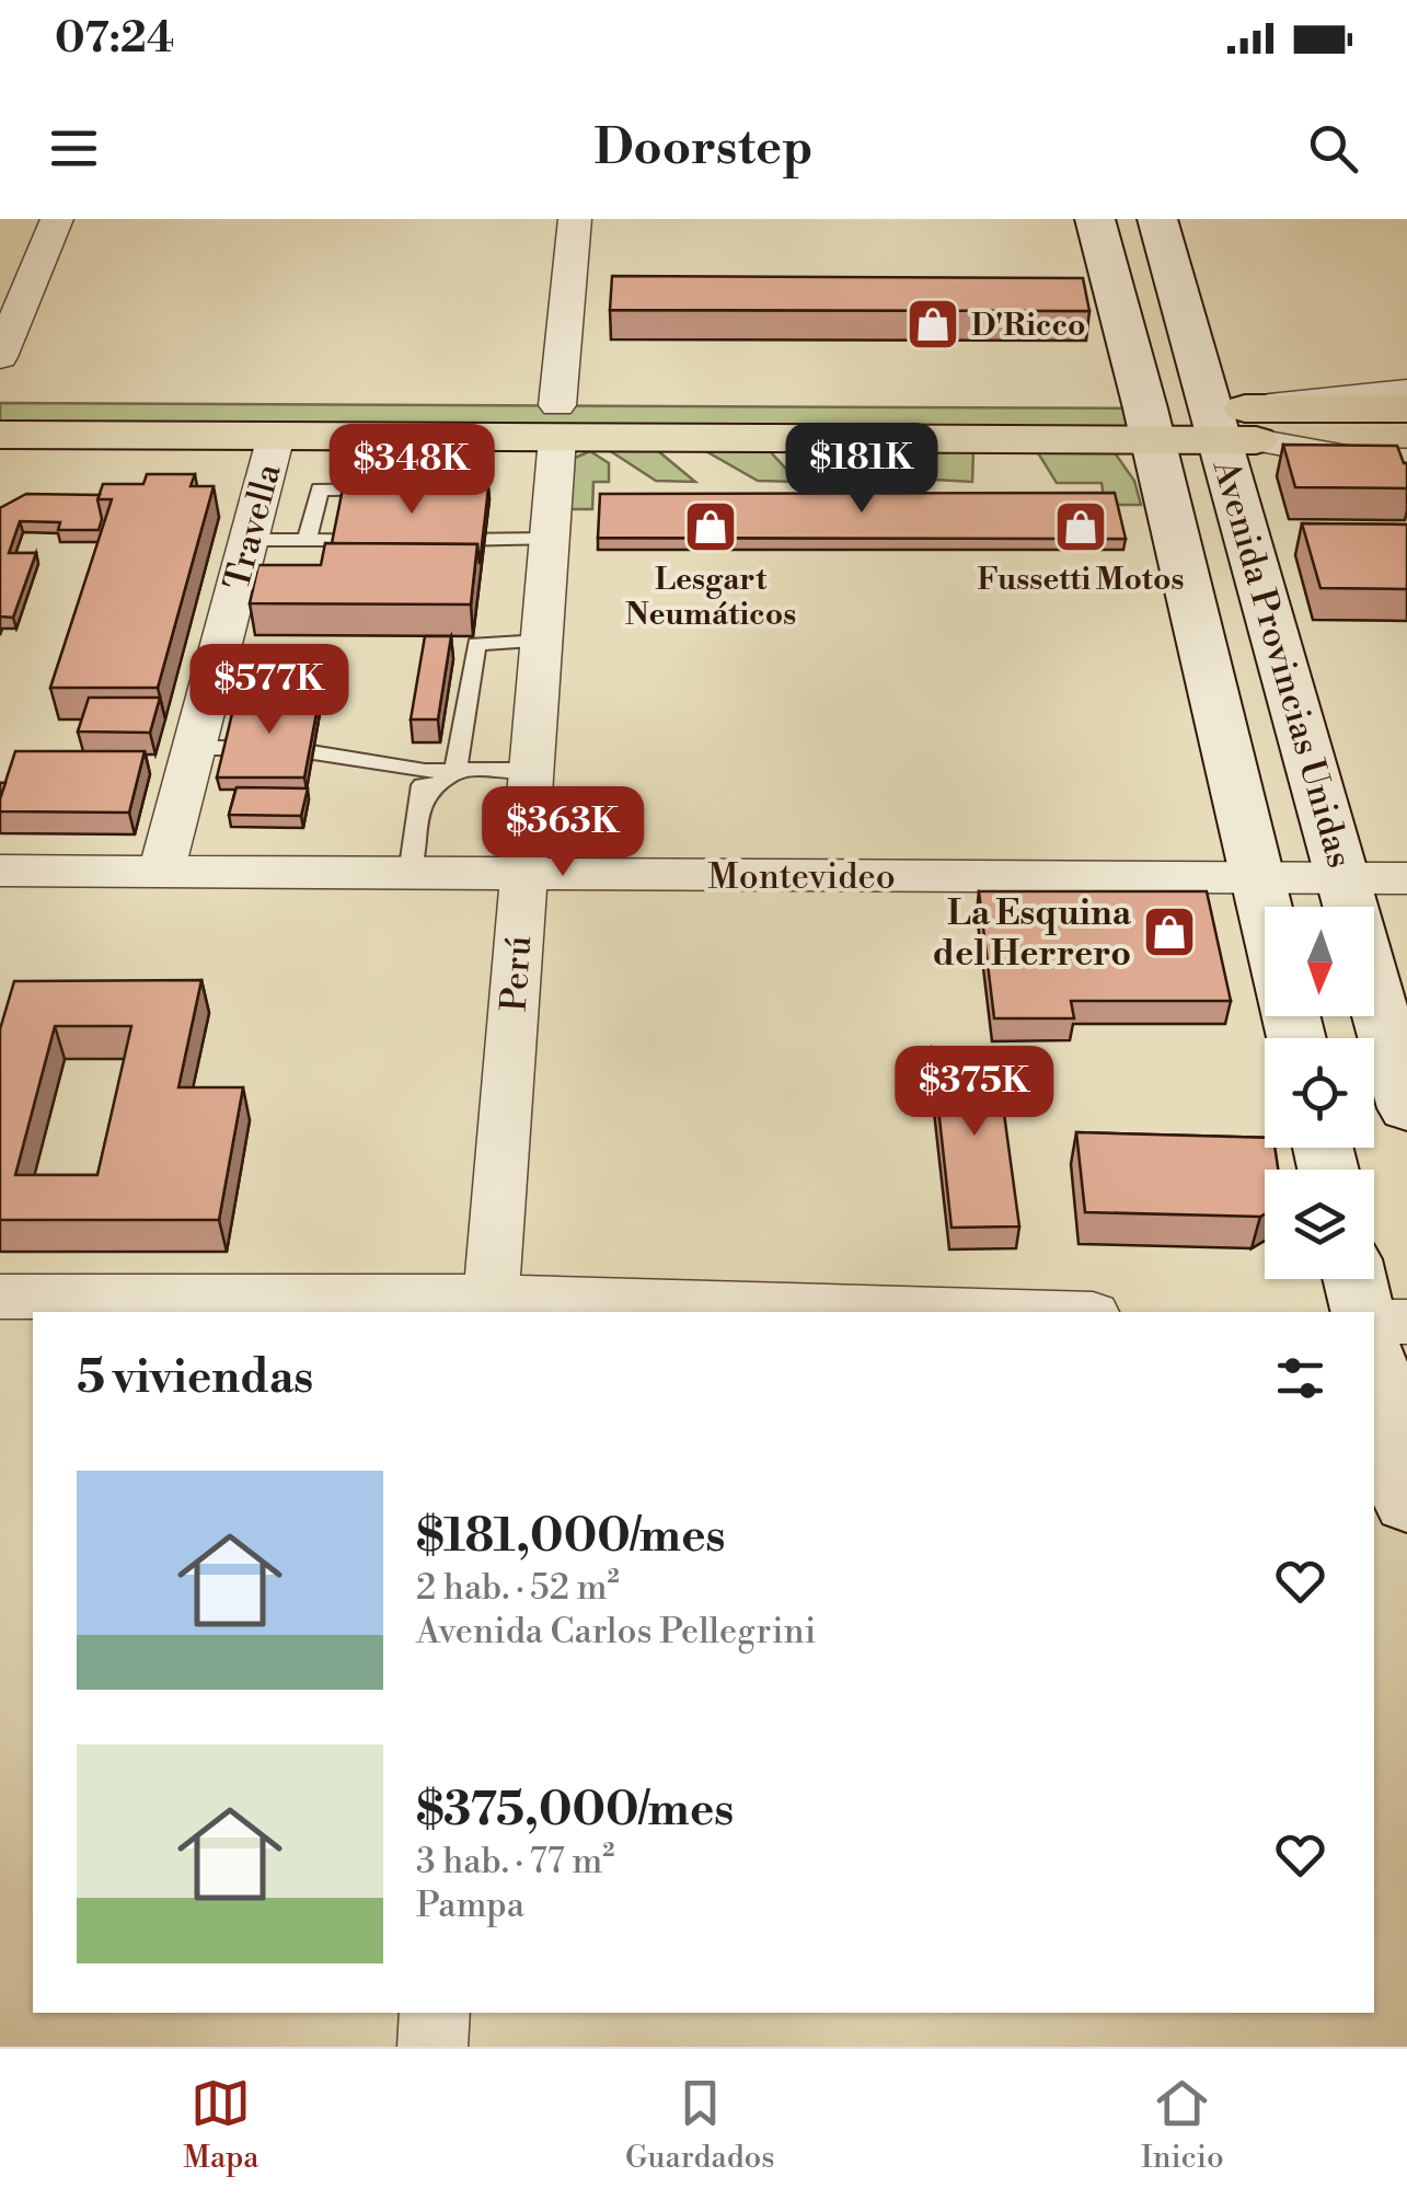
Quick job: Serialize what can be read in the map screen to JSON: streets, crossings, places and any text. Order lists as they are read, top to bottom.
{
  "streets": {
    "main road": ["Avenida Provincias Unidas"],
    "street": ["Travella", "Montevideo", "Perú"]
  },
  "crossings": [
    ["Travella", "Montevideo"],
    ["Avenida Provincias Unidas", "Montevideo"],
    ["Montevideo", "Perú"]
  ],
  "places": {
    "shop": [
      "D'Ricco",
      "Lesgart Neumáticos",
      "Fussetti Motos",
      "La Esquina del Herrero"
    ]
  },
  "north": "bottom",
  "page": {
    "status": "07:24",
    "header": "Doorstep",
    "price": [
      "$181K",
      "$348K",
      "$577K",
      "$363K",
      "$375K"
    ],
    "heading": "5 viviendas",
    "list": [
      {
        "name": "$181,000/mes",
        "note": "2 hab. · 52 m² · Avenida Carlos Pellegrini"
      },
      {
        "name": "$375,000/mes",
        "note": "3 hab. · 77 m² · Pampa"
      }
    ],
    "tabs": ["Mapa", "Guardados", "Inicio"]
  }
}
